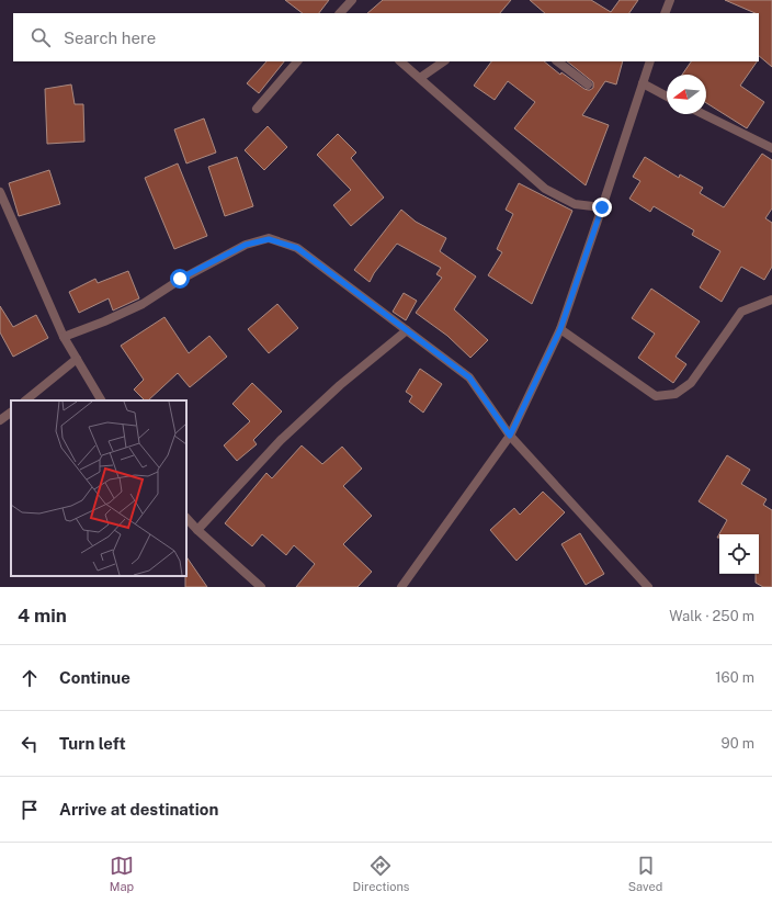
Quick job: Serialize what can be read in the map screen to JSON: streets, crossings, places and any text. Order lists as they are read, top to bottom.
{
  "north": "left",
  "page": {
    "search": "Search here",
    "heading": ["4 min", "Walk · 250 m"],
    "list": [
      ["Continue", "160 m"],
      ["Turn left", "90 m"],
      "Arrive at destination"
    ],
    "nav": ["Map", "Directions", "Saved"]
  }
}
